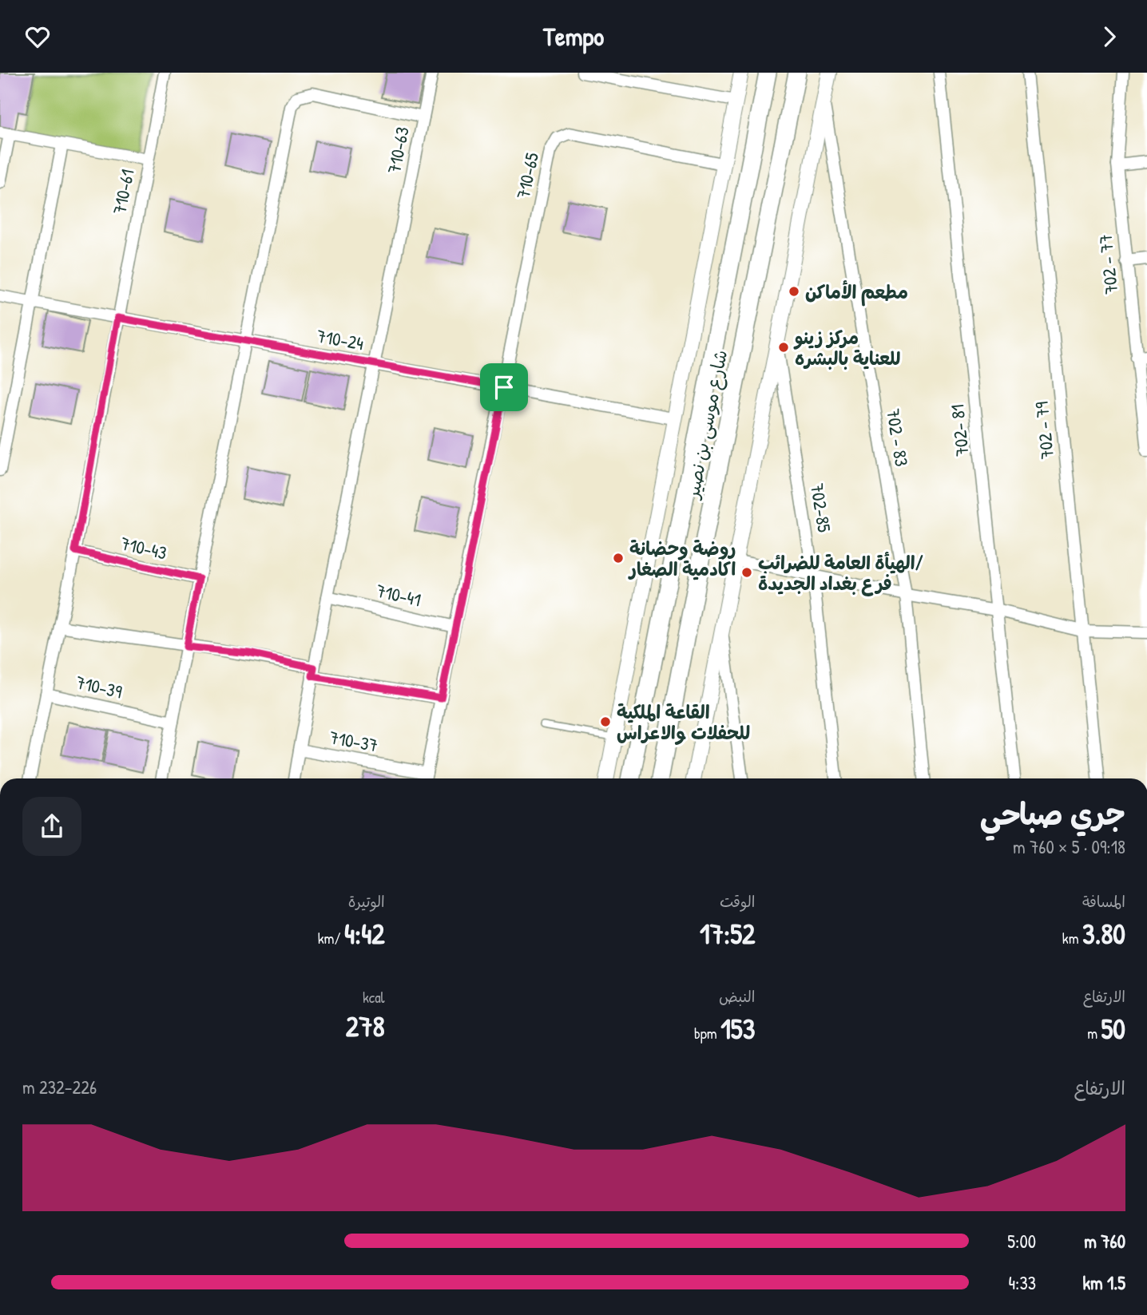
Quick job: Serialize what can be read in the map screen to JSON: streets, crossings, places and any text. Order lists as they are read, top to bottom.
{
  "streets": {
    "main road": ["شارع موسى بن نصير"],
    "street": [
      "710-63",
      "710-65",
      "710-61",
      "702 - 77",
      "710-24",
      "702- 81",
      "702 - 79",
      "702 - 83",
      "702-85",
      "710-43",
      "710-41",
      "710-39",
      "710-37"
    ]
  },
  "crossings": [
    ["710-63", "710-24"],
    ["710-65", "710-24"],
    ["710-61", "710-24"]
  ],
  "places": [
    "مطعم الأماكن",
    "مركز زينو للعناية بالبشره",
    "روضة وحضانة اكادمية الصغار",
    "الهيأة العامة للضرائب/ فرع بغداد الجديدة",
    "القاعة الملكية للحفلات والاعراس"
  ],
  "page": {
    "header": "Tempo",
    "heading": ["جري صباحي", "09:18 · 5 × 760 m"],
    "stats": [
      ["المسافة", "3.80 km"],
      ["الوقت", "17:52"],
      ["الوتيرة", "4:42 /km"],
      ["الارتفاع", "50 m"],
      ["النبض", "153 bpm"],
      ["kcal", "278"]
    ],
    "chart": ["الارتفاع", "226–232 m"],
    "list": [
      {
        "name": "760 m",
        "note": "5:00"
      },
      {
        "name": "1.5 km",
        "note": "4:33"
      }
    ]
  }
}
